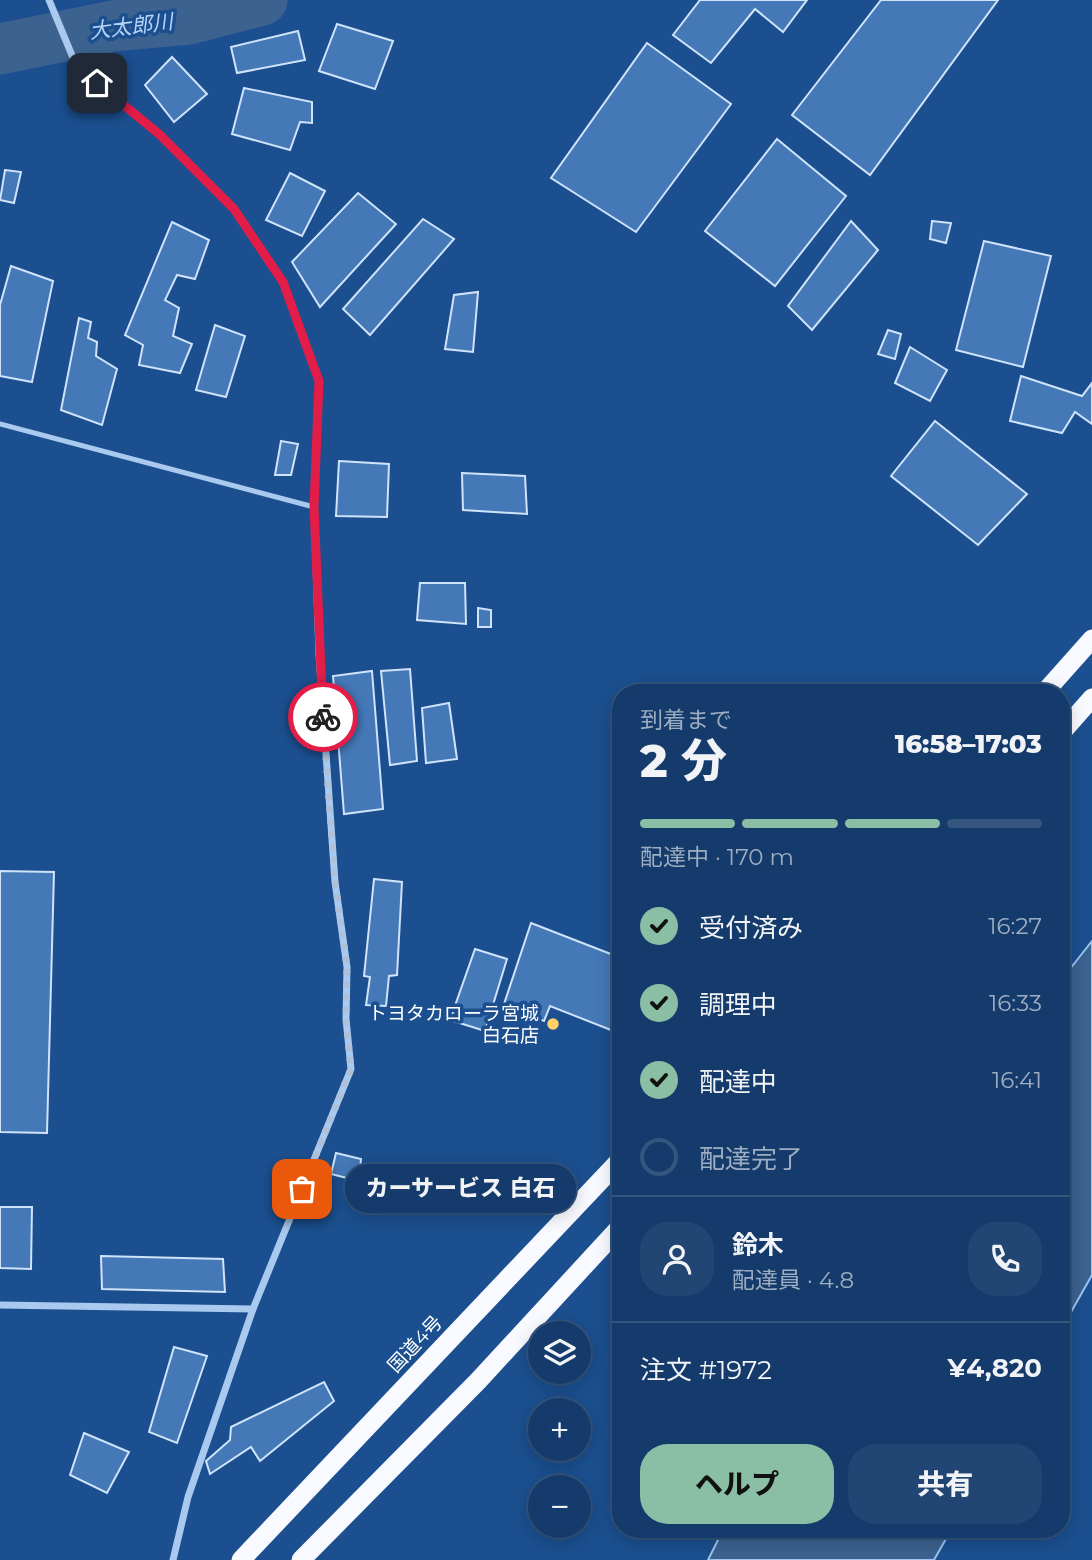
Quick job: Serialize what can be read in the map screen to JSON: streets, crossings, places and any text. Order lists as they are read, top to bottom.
{
  "streets": {
    "highway": ["国道4号"]
  },
  "water": ["大太郎川"],
  "places": ["トヨタカローラ宮城 白石店", "カーサービス 白石"],
  "page": {
    "heading": ["2 分", "到着まで", "16:58–17:03"],
    "panel": [
      "鈴木",
      "配達員 · 4.8",
      "注文 #1972",
      "¥4,820"
    ],
    "bar": "配達中 · 170 m",
    "list": [
      ["受付済み", "16:27"],
      ["調理中", "16:33"],
      ["配達中", "16:41"],
      "配達完了"
    ],
    "bubble": "カーサービス 白石",
    "map_buttons": ["+", "−"],
    "buttons": ["ヘルプ", "共有"]
  }
}
